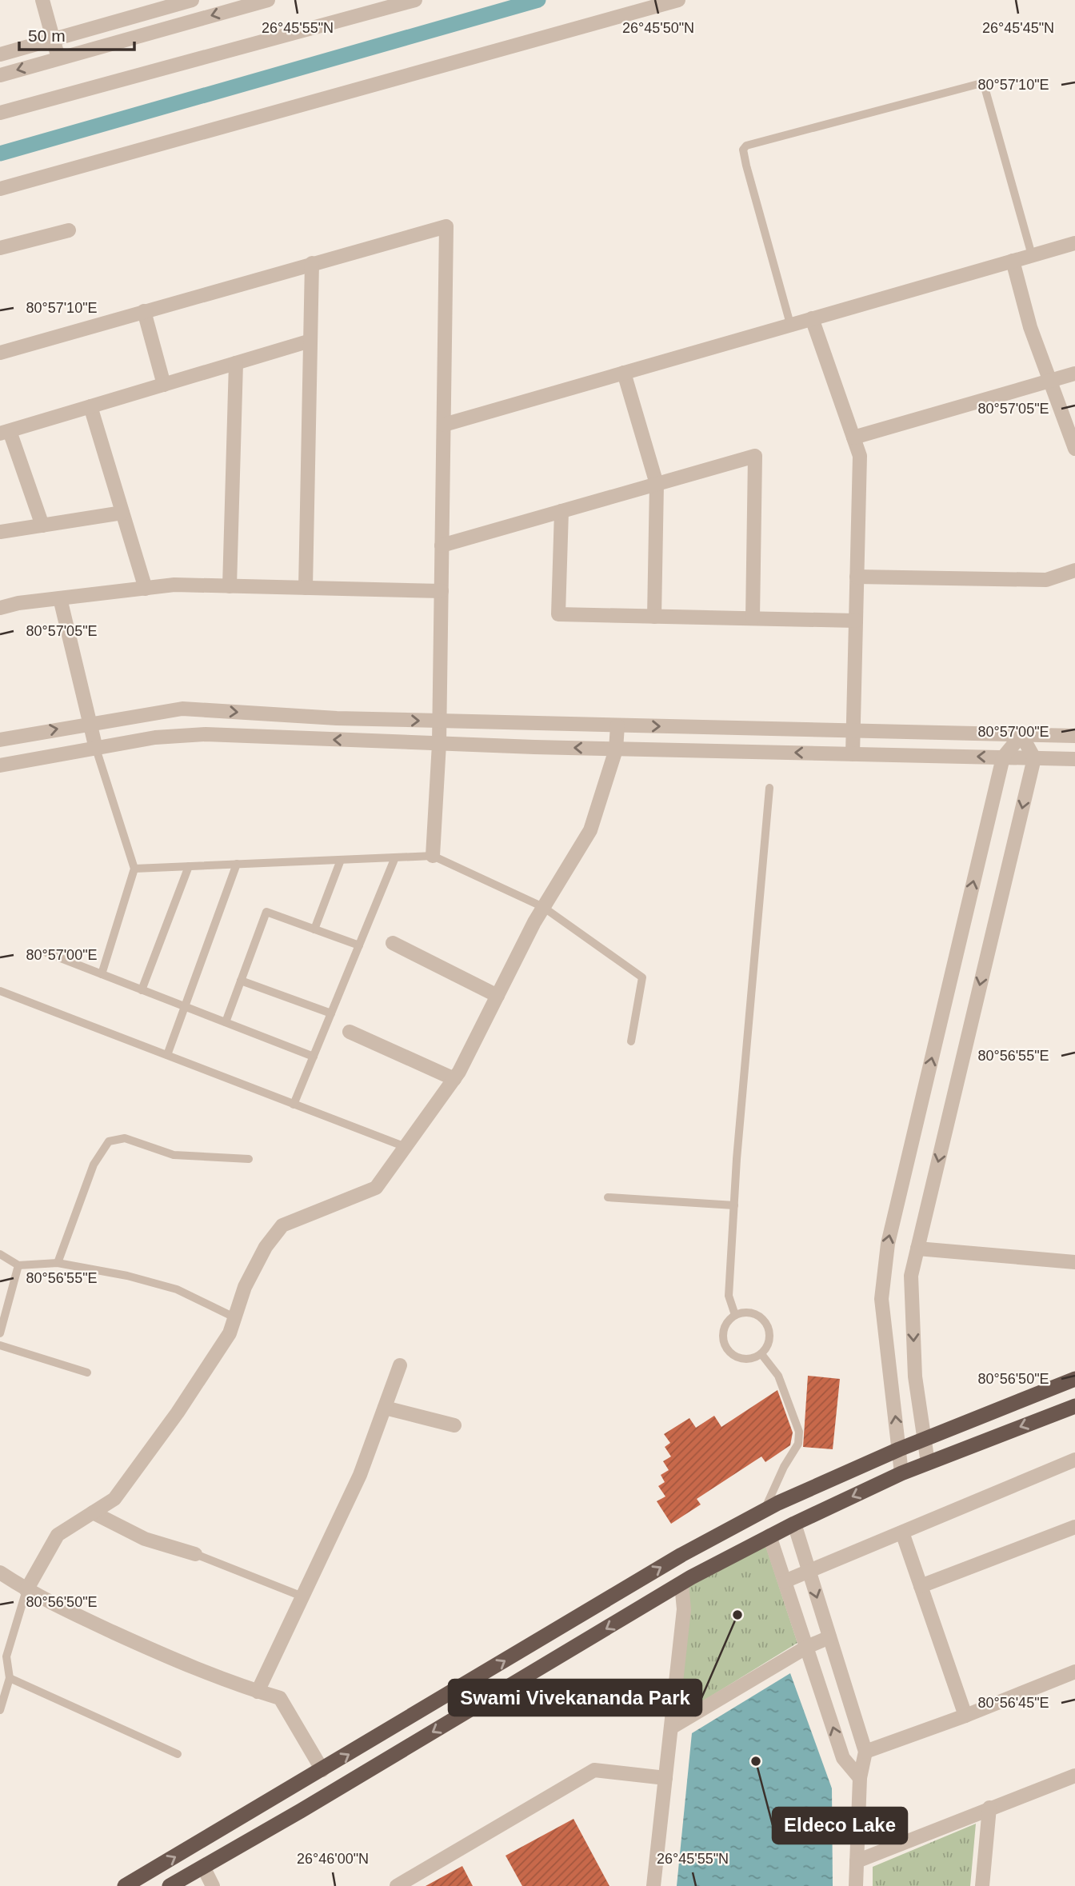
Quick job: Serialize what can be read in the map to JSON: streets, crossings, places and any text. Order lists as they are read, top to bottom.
{
  "places": ["Swami Vivekananda Park", "Eldeco Lake"],
  "scale_bar": "50 m",
  "coordinates": [
    "26°45'55\"N",
    "26°45'50\"N",
    "26°45'45\"N",
    "80°57'10\"E",
    "80°57'05\"E",
    "80°57'00\"E",
    "80°56'55\"E",
    "80°56'50\"E",
    "80°56'45\"E",
    "26°46'00\"N"
  ]
}
